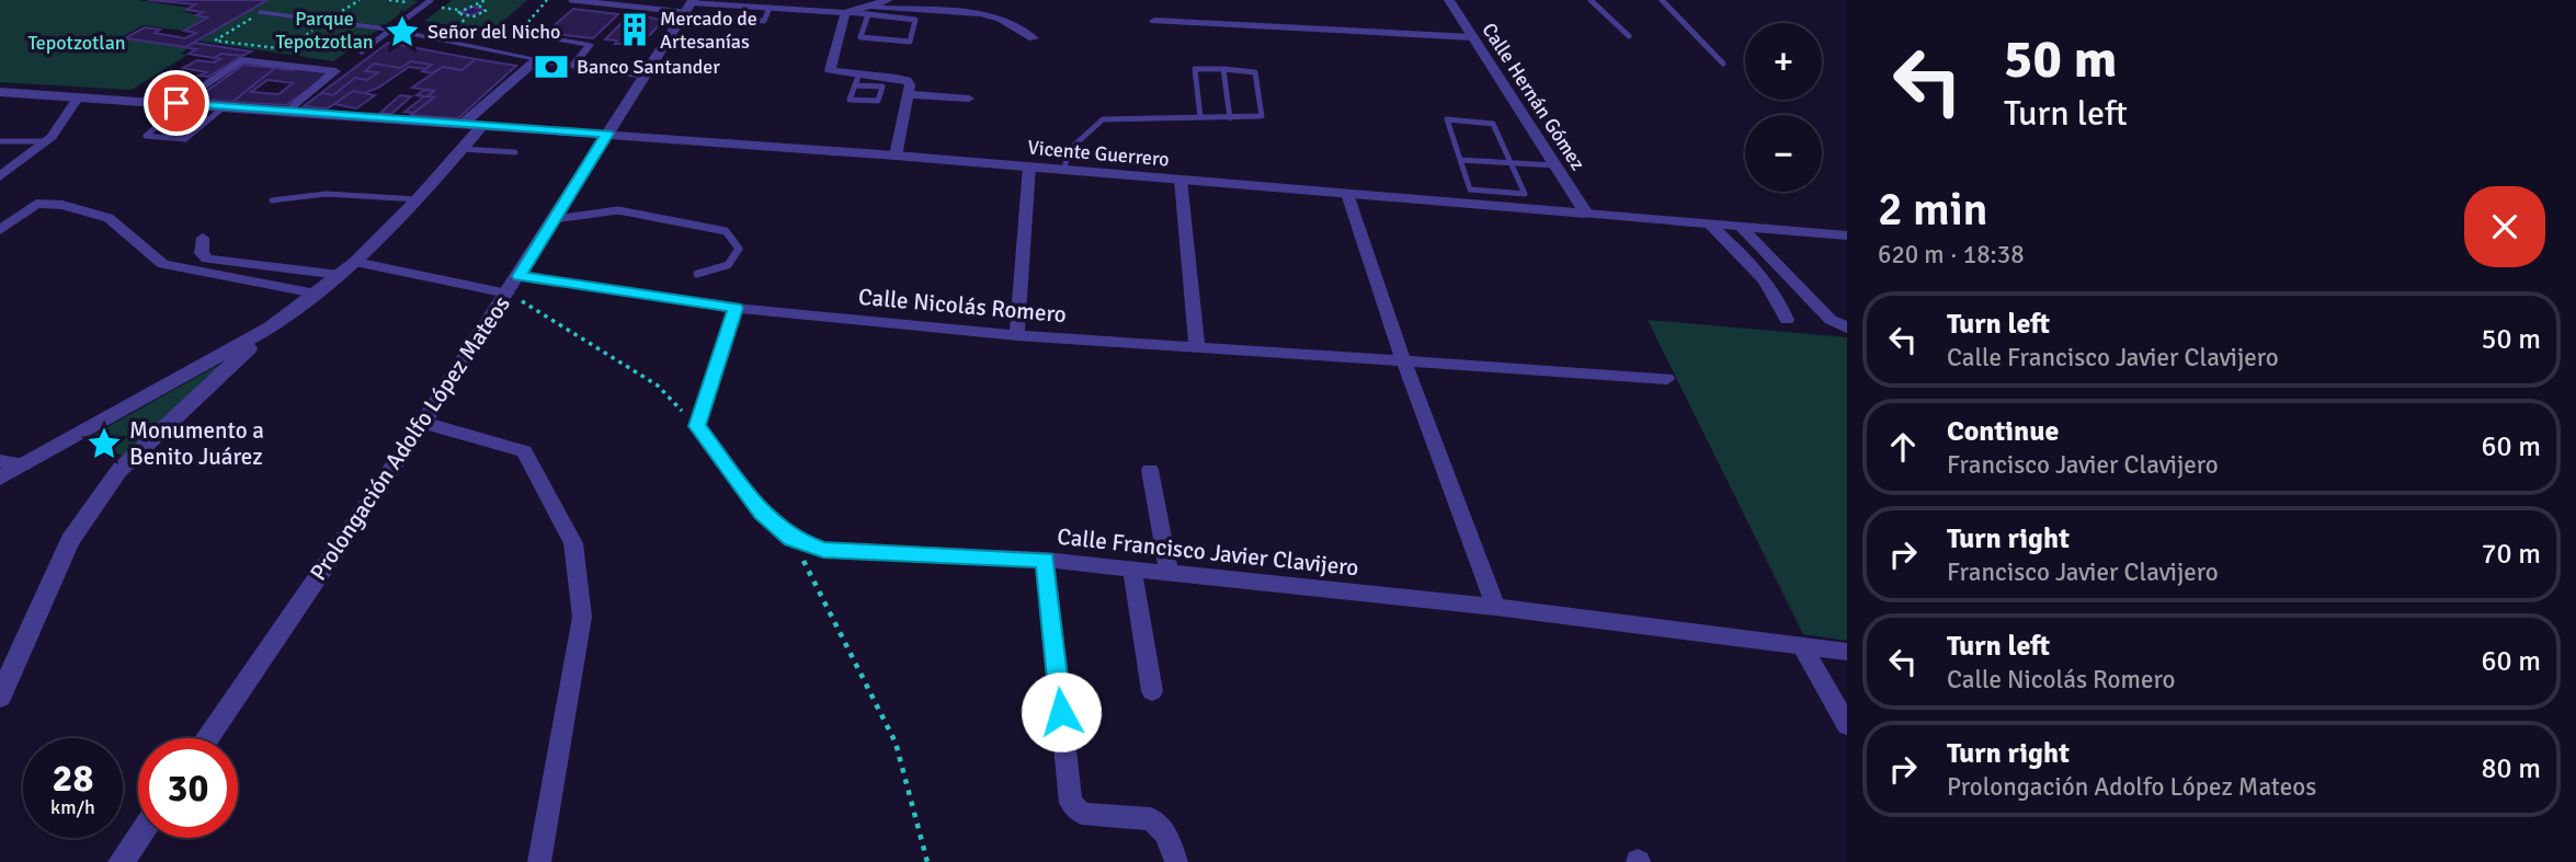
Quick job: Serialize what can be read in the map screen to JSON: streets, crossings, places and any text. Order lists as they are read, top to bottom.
{
  "streets": {
    "street": [
      "Calle Hernán Gómez",
      "Vicente Guerrero",
      "Calle Nicolás Romero",
      "Prolongación Adolfo López Mateos",
      "Calle Francisco Javier Clavijero"
    ]
  },
  "crossings": [
    ["Calle Hernán Gómez", "Vicente Guerrero"],
    ["Vicente Guerrero", "Prolongación Adolfo López Mateos"],
    ["Calle Nicolás Romero", "Prolongación Adolfo López Mateos"]
  ],
  "parks": ["Parque Tepotzotlan", "Tepotzotlan"],
  "places": {
    "building": ["Mercado de Artesanías"],
    "place": ["Señor del Nicho", "Monumento a Benito Juárez"],
    "bank": ["Banco Santander"]
  },
  "page": {
    "turn": ["50 m", "Turn left"],
    "map_buttons": ["+", "−"],
    "heading": ["2 min", "620 m · 18:38"],
    "list": [
      {
        "name": "Turn left",
        "note": "Calle Francisco Javier Clavijero",
        "value": "50 m"
      },
      {
        "name": "Continue",
        "note": "Francisco Javier Clavijero",
        "value": "60 m"
      },
      {
        "name": "Turn right",
        "note": "Francisco Javier Clavijero",
        "value": "70 m"
      },
      {
        "name": "Turn left",
        "note": "Calle Nicolás Romero",
        "value": "60 m"
      },
      {
        "name": "Turn right",
        "note": "Prolongación Adolfo López Mateos",
        "value": "80 m"
      }
    ],
    "speed": "28 km/h",
    "limit": "30"
  }
}
